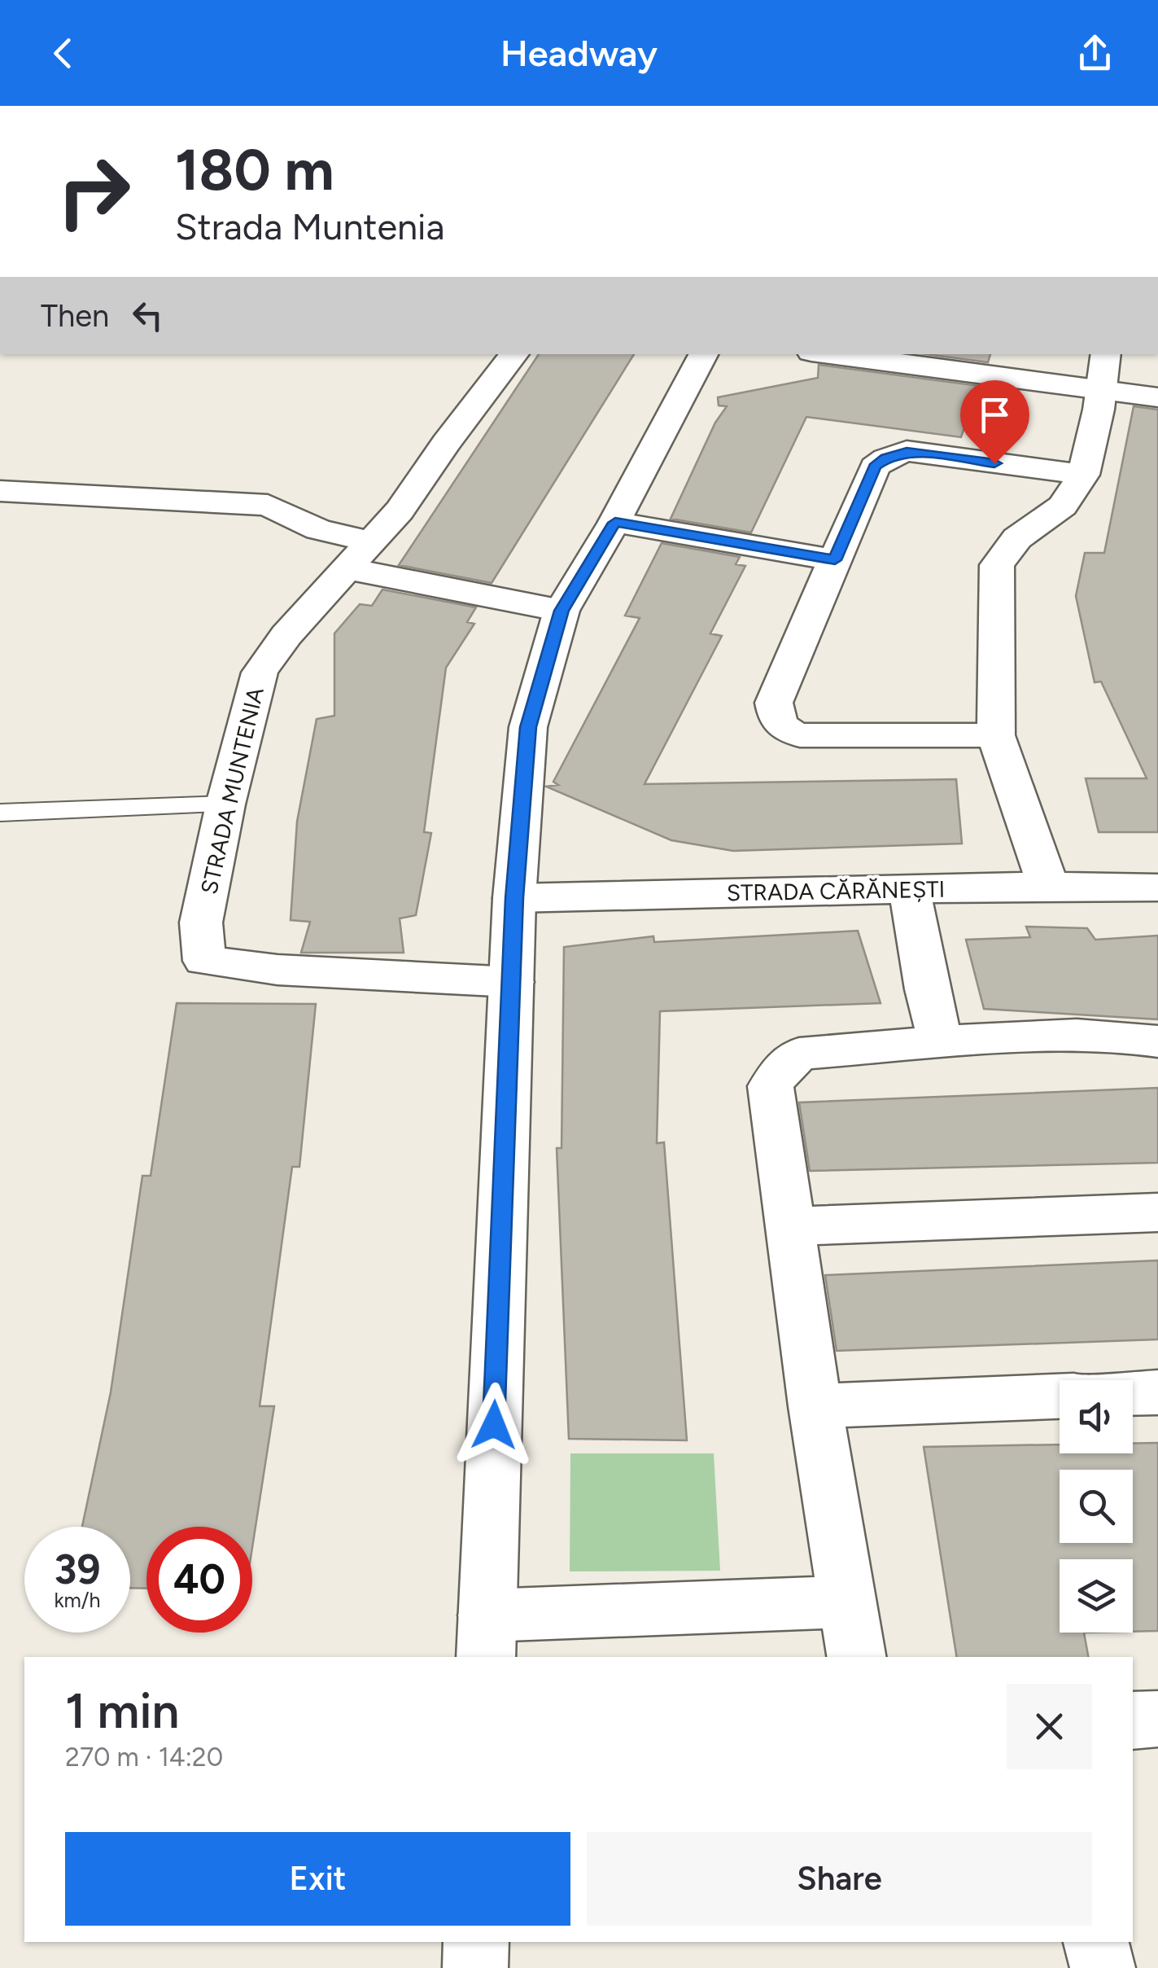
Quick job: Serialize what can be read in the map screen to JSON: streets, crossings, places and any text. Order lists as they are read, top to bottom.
{
  "streets": {
    "street": ["STRADA MUNTENIA", "STRADA CĂRĂNEȘTI"]
  },
  "page": {
    "header": "Headway",
    "turn": ["180 m", "Strada Muntenia"],
    "then": "Then",
    "speed": "39 km/h",
    "limit": "40",
    "heading": ["1 min", "270 m · 14:20"],
    "buttons": ["Exit", "Share"]
  }
}
